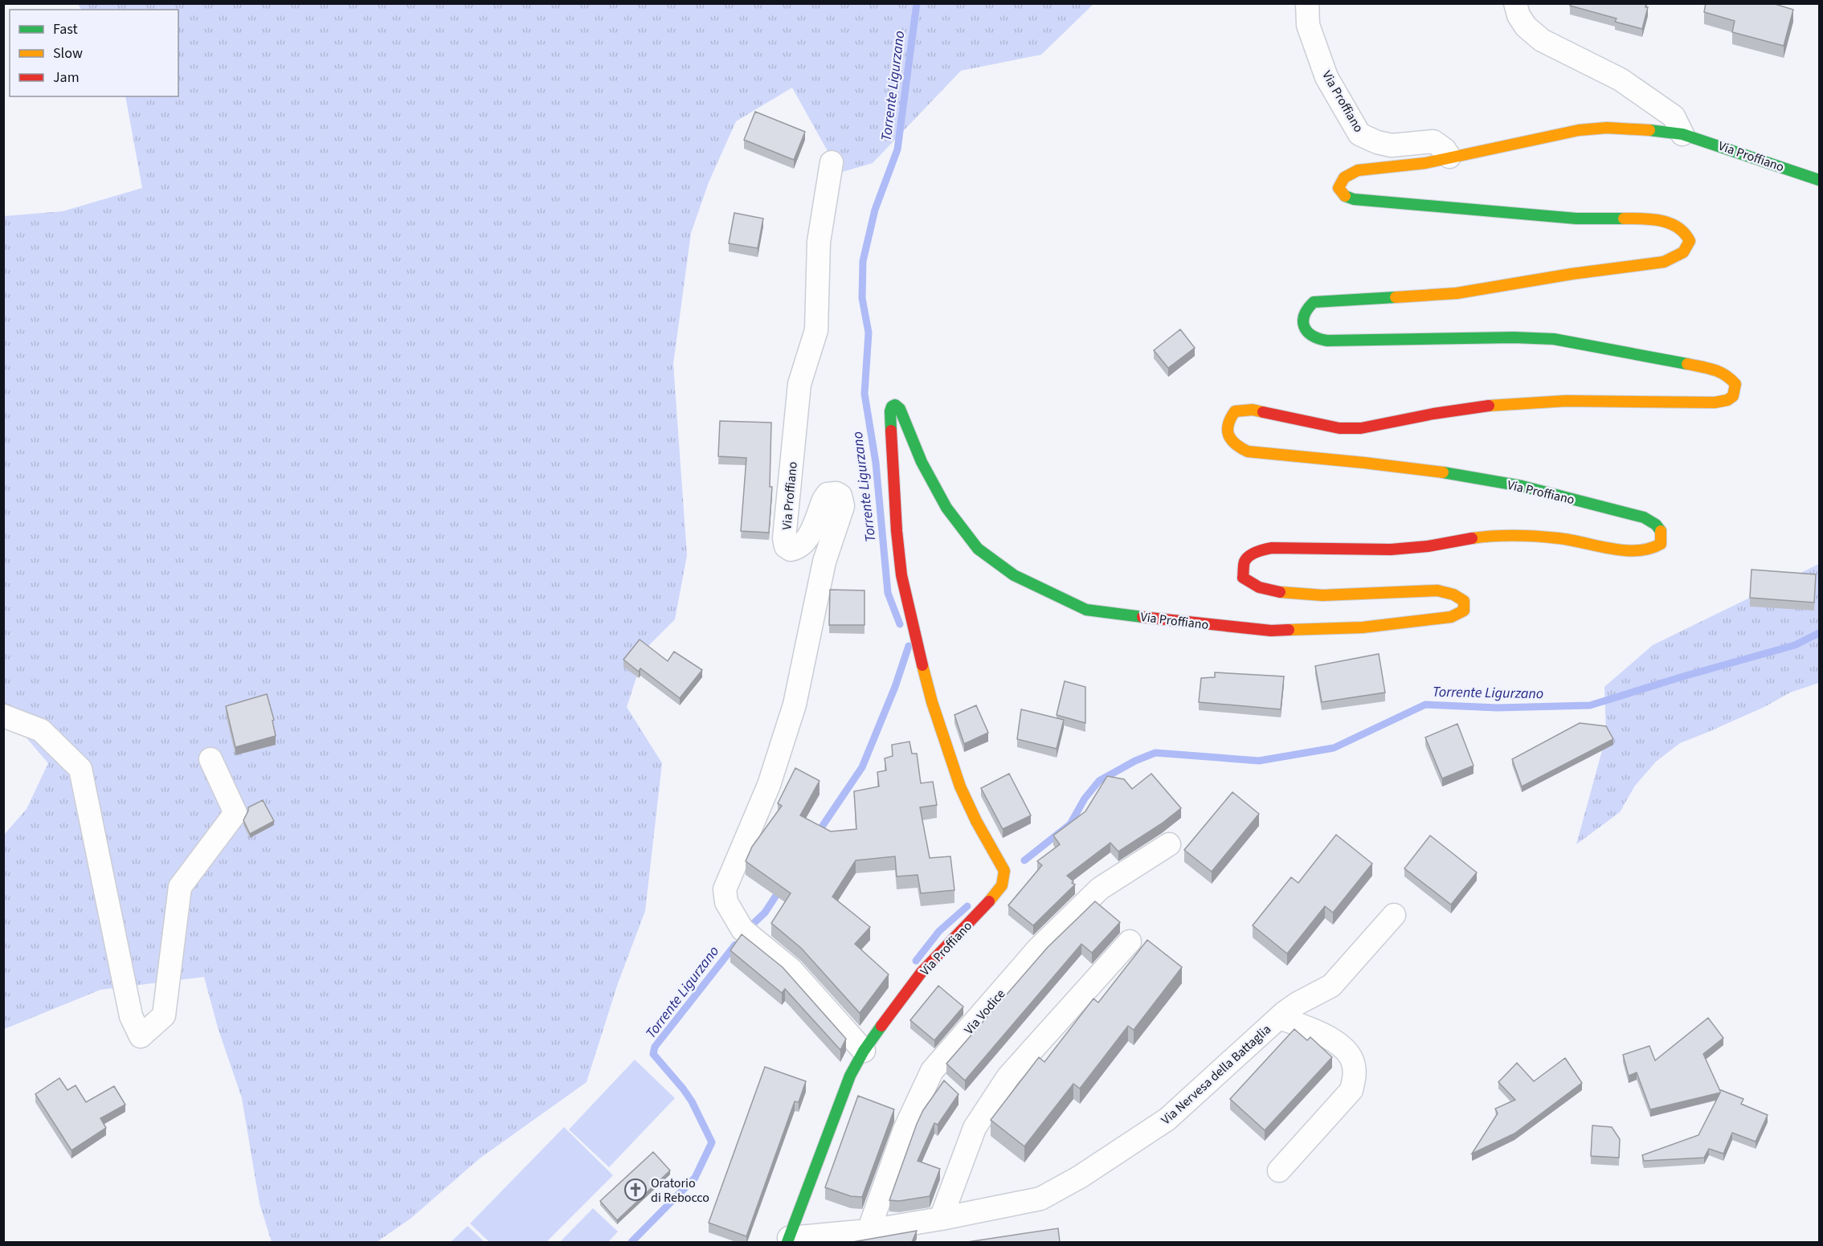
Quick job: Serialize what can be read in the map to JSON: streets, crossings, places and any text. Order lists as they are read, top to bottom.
{
  "streets": {
    "street": ["Via Proffiano", "Via Vodice", "Via Nervesa della Battaglia"]
  },
  "crossings": [
    ["Via Proffiano", "Via Nervesa della Battaglia"],
    ["Via Vodice", "Via Nervesa della Battaglia"]
  ],
  "water": ["Torrente Ligurzano"],
  "places": {
    "church": ["Oratorio di Rebocco"]
  },
  "legend": ["Fast", "Slow", "Jam"]
}
